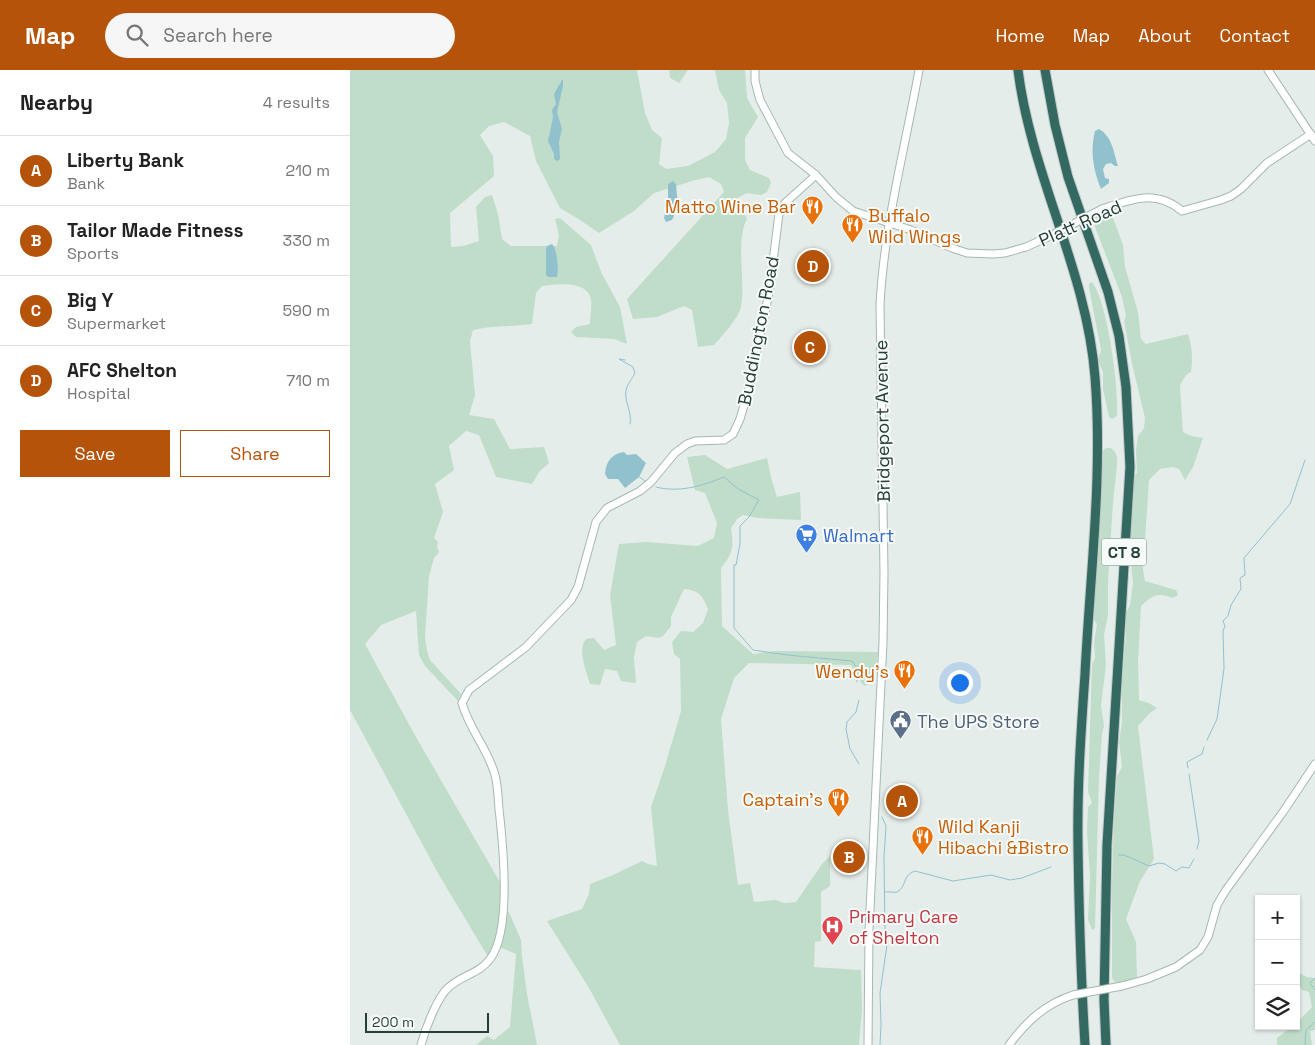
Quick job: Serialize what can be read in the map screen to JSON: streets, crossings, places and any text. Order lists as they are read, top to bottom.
{
  "streets": {
    "highway": ["CT 8"],
    "street": ["Platt Road", "Buddington Road", "Bridgeport Avenue"]
  },
  "crossings": [
    ["Platt Road", "Buddington Road"],
    ["Platt Road", "Bridgeport Avenue"]
  ],
  "places": {
    "restaurant": [
      "Matto Wine Bar",
      "Buffalo Wild Wings",
      "Wendy's",
      "Captain's",
      "Wild Kanji Hibachi &Bistro"
    ],
    "supermarket": ["Walmart"],
    "public building": ["The UPS Store"],
    "hospital": ["Primary Care of Shelton"]
  },
  "scale_bar": "200 m",
  "page": {
    "header": "Map",
    "search": "Search here",
    "nav": [
      "Home",
      "Map",
      "About",
      "Contact"
    ],
    "heading": ["Nearby", "4 results"],
    "list": [
      {
        "mark": "A",
        "name": "Liberty Bank",
        "note": "Bank",
        "value": "210 m"
      },
      {
        "mark": "B",
        "name": "Tailor Made Fitness",
        "note": "Sports",
        "value": "330 m"
      },
      {
        "mark": "C",
        "name": "Big Y",
        "note": "Supermarket",
        "value": "590 m"
      },
      {
        "mark": "D",
        "name": "AFC Shelton",
        "note": "Hospital",
        "value": "710 m"
      }
    ],
    "pins": [
      "D",
      "C",
      "A",
      "B"
    ],
    "buttons": ["Save", "Share"],
    "map_buttons": ["+", "−"],
    "scale": "200 m"
  }
}
